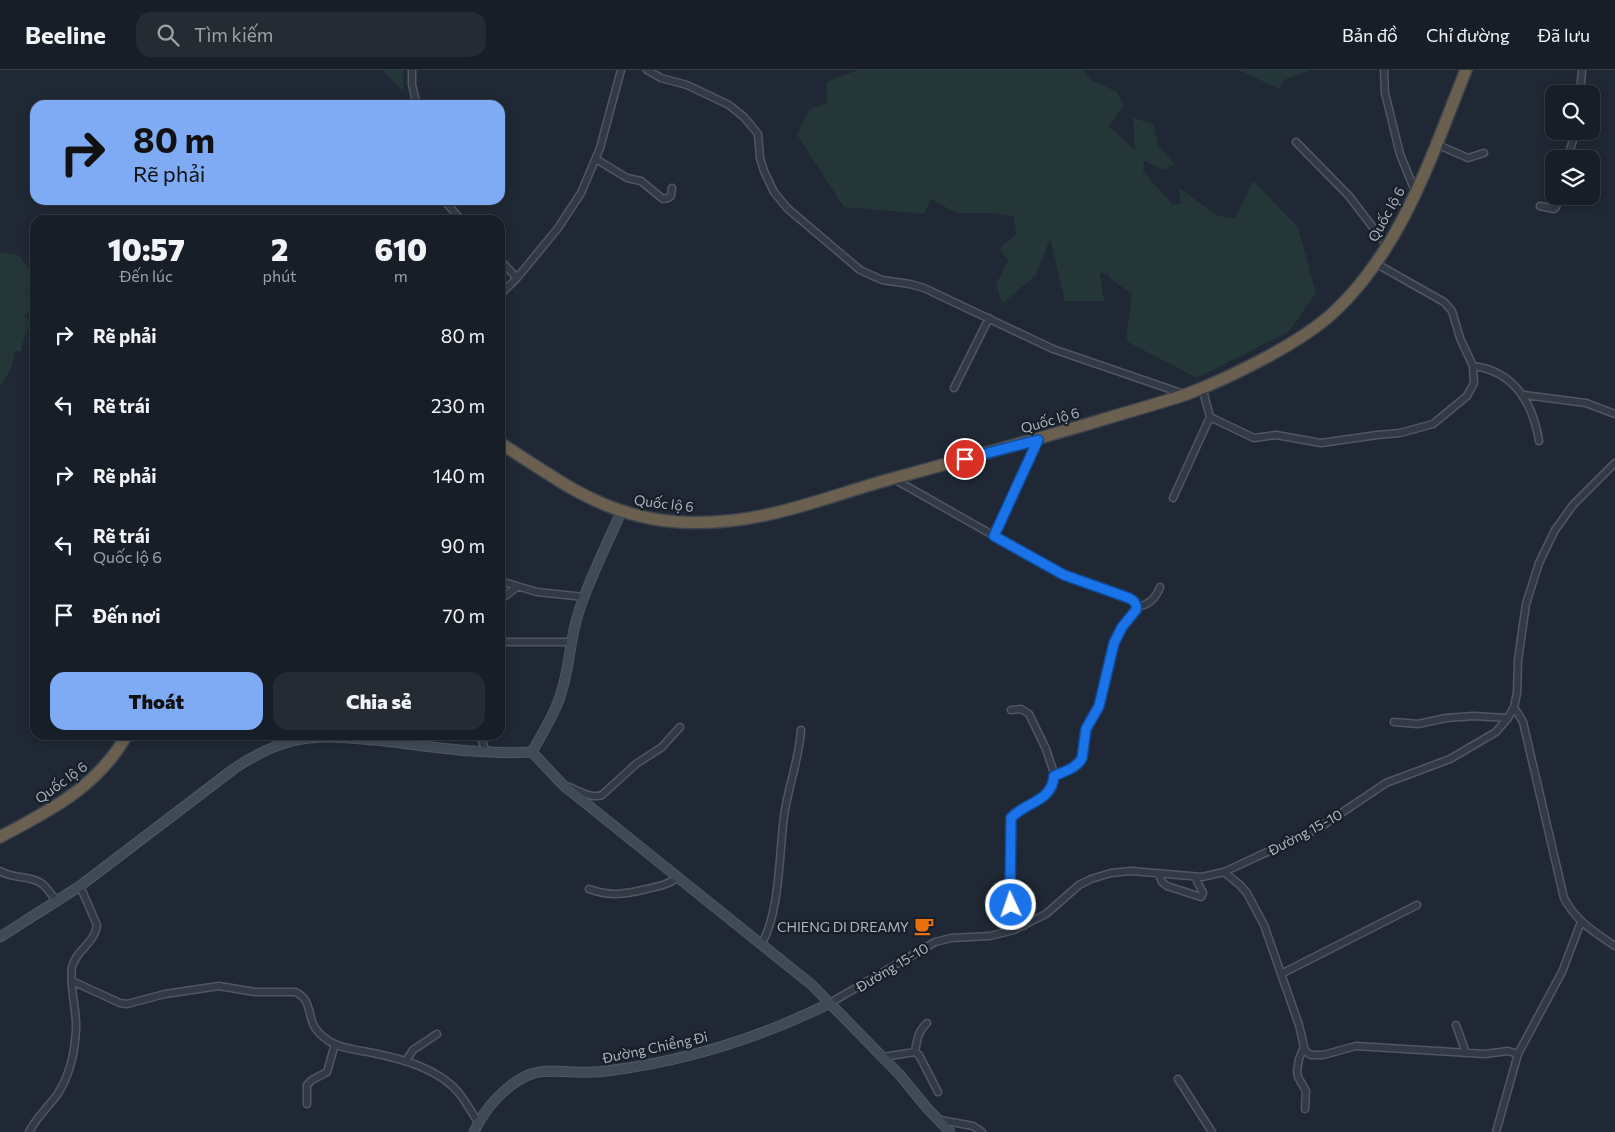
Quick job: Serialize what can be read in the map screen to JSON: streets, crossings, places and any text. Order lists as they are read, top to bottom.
{
  "streets": {
    "highway": ["Quốc lộ 6"],
    "street": ["Đường 15-10", "Đường Chiềng Đi"]
  },
  "crossings": [
    ["Đường 15-10", "Đường Chiềng Đi"]
  ],
  "places": {
    "cafe": ["CHIENG DI DREAMY"]
  },
  "page": {
    "header": "Beeline",
    "search": "Tìm kiếm",
    "nav": ["Bản đồ", "Chỉ đường", "Đã lưu"],
    "turn": ["80 m", "Rẽ phải"],
    "eta": [
      "10:57",
      "Đến lúc",
      "2",
      "phút",
      "610",
      "m"
    ],
    "list": [
      {
        "name": "Rẽ phải",
        "value": "80 m"
      },
      {
        "name": "Rẽ trái",
        "value": "230 m"
      },
      {
        "name": "Rẽ phải",
        "value": "140 m"
      },
      {
        "name": "Rẽ trái",
        "note": "Quốc lộ 6",
        "value": "90 m"
      },
      {
        "name": "Đến nơi",
        "value": "70 m"
      }
    ],
    "buttons": ["Thoát", "Chia sẻ"]
  }
}
